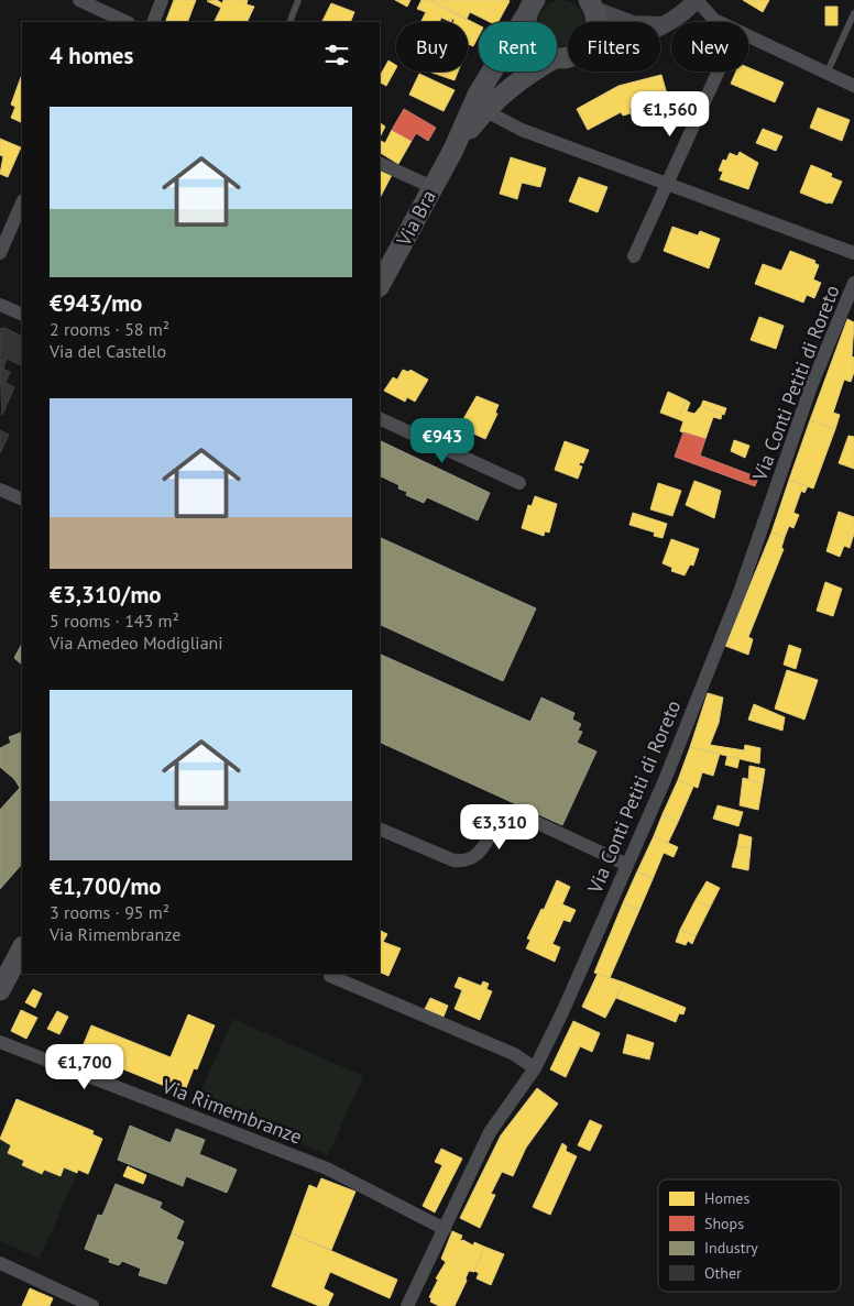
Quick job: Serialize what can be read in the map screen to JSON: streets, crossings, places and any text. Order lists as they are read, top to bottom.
{
  "streets": {
    "main road": ["Via Bra"],
    "street": ["Via Conti Petiti di Roreto", "Via Rimembranze"]
  },
  "crossings": [
    ["Via Conti Petiti di Roreto", "Via Rimembranze"]
  ],
  "legend": [
    "Homes",
    "Shops",
    "Industry",
    "Other"
  ],
  "page": {
    "chip": [
      "Buy",
      "Rent",
      "Filters",
      "New"
    ],
    "heading": "4 homes",
    "list": [
      {
        "name": "€943/mo",
        "note": "2 rooms · 58 m² · Via del Castello"
      },
      {
        "name": "€3,310/mo",
        "note": "5 rooms · 143 m² · Via Amedeo Modigliani"
      },
      {
        "name": "€1,700/mo",
        "note": "3 rooms · 95 m² · Via Rimembranze"
      }
    ],
    "price": [
      "€1,560",
      "€943",
      "€3,310",
      "€1,700"
    ]
  }
}
